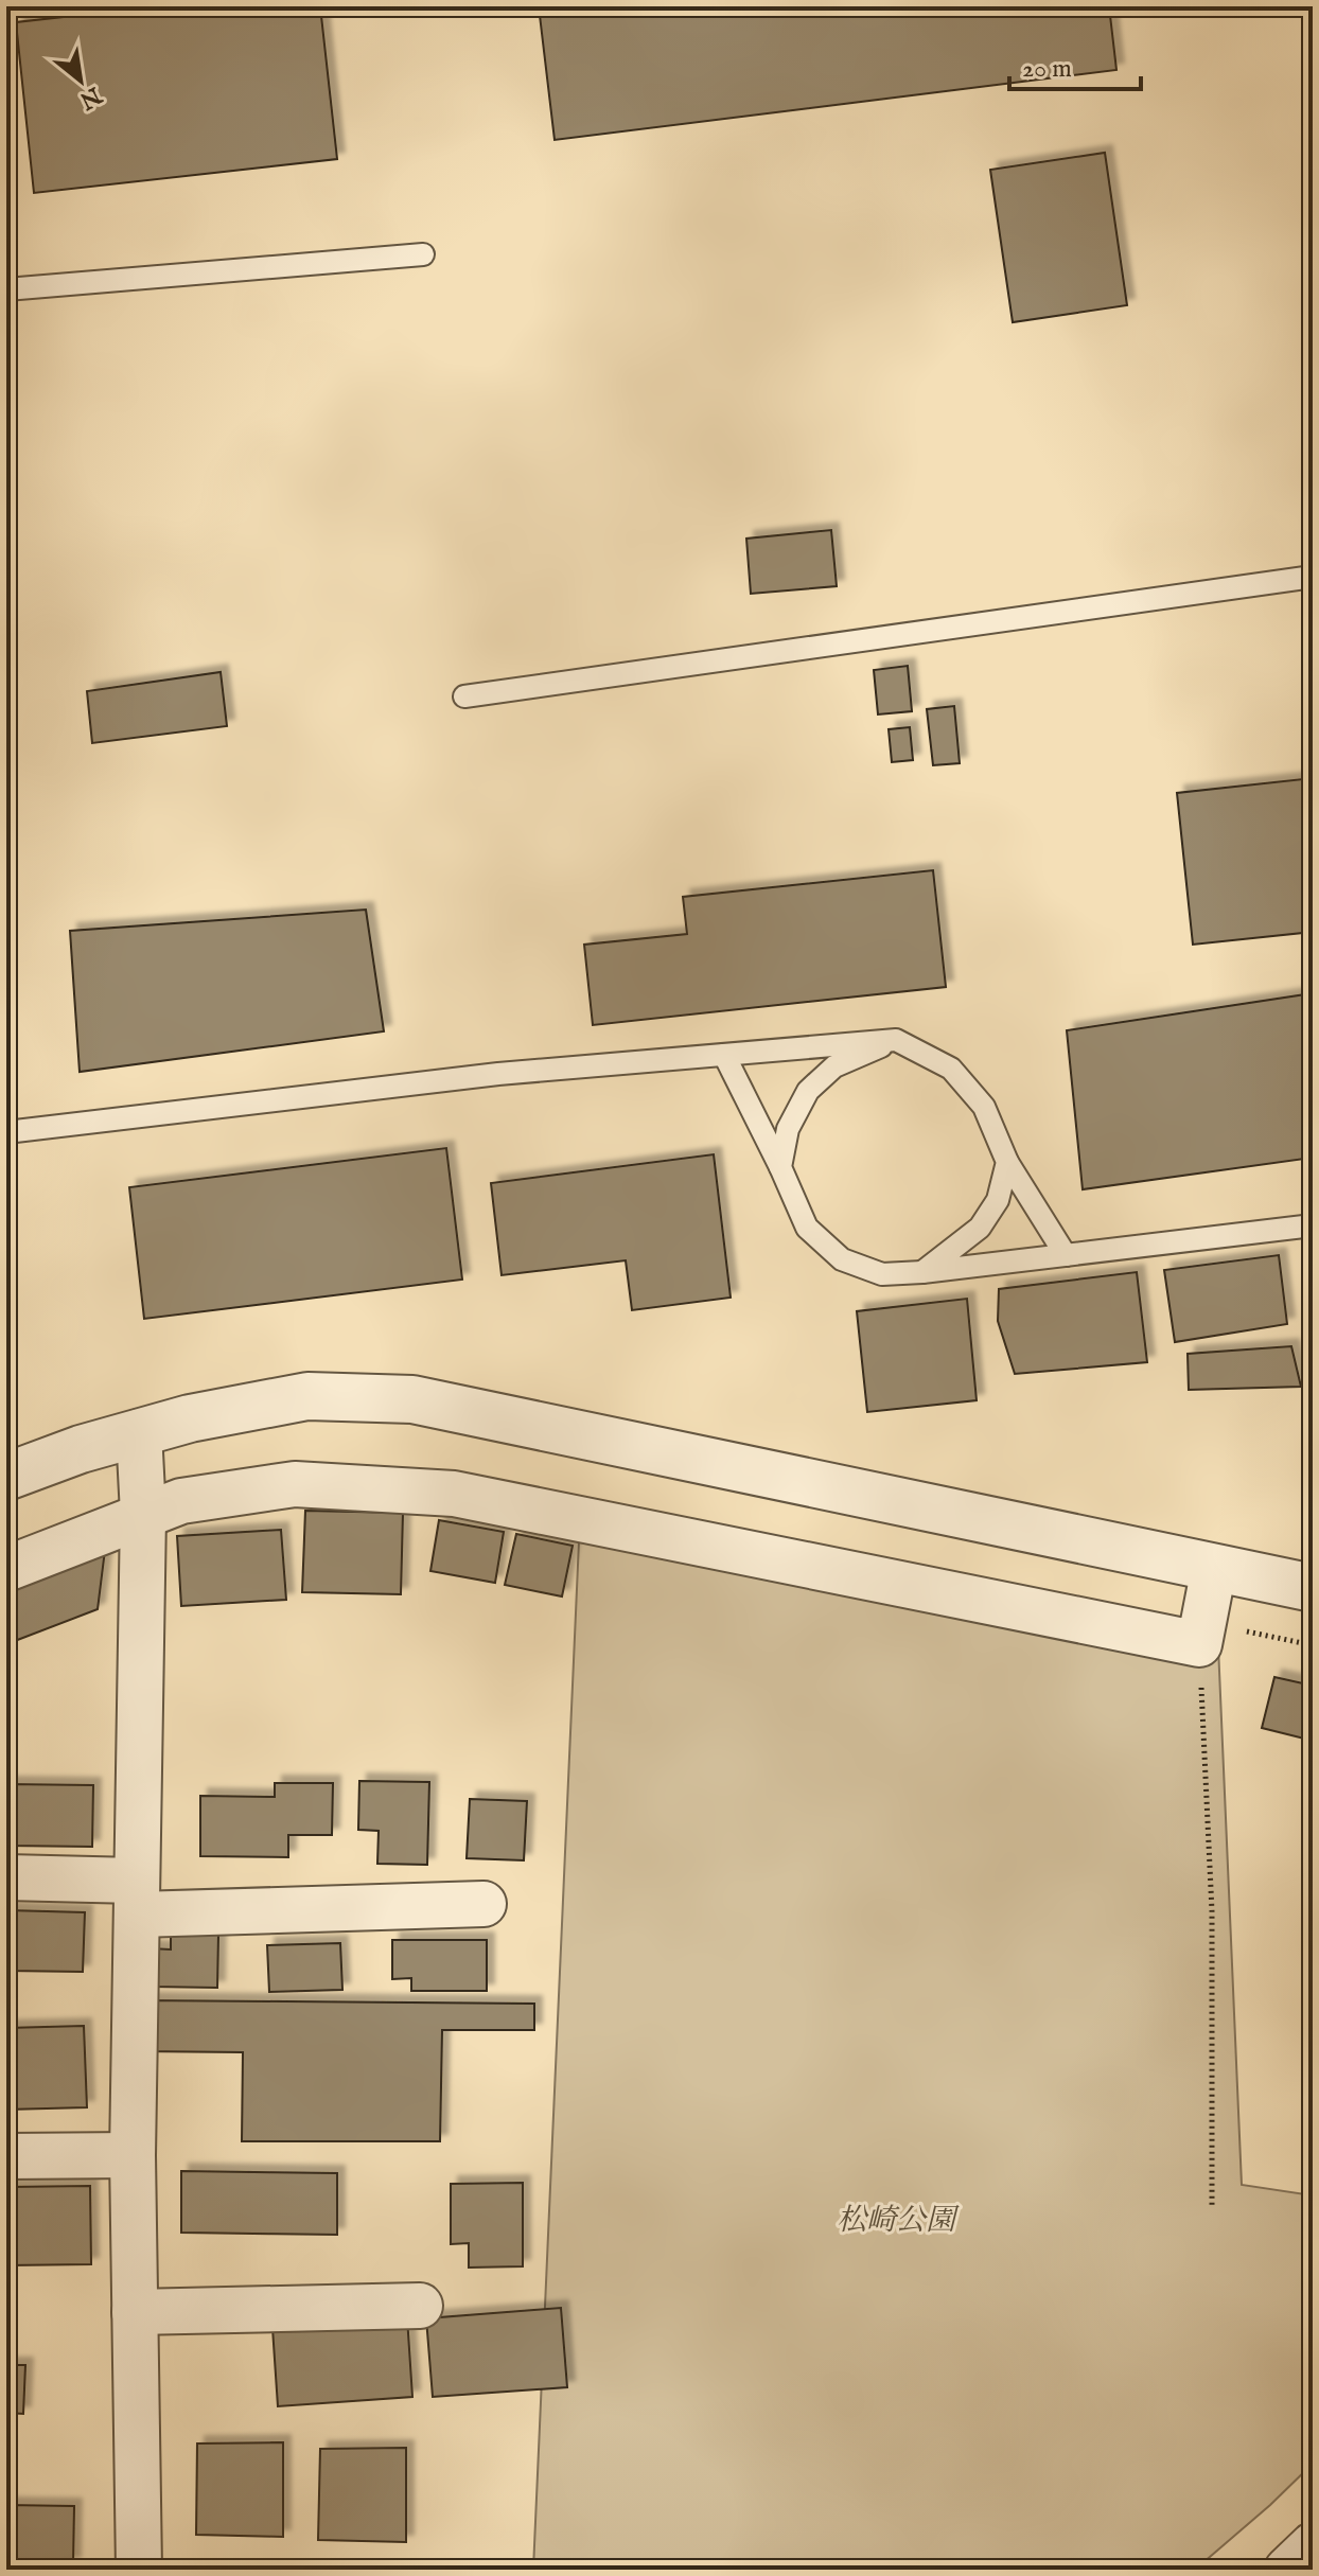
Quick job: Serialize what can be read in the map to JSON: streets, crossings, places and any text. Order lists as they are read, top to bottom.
{
  "parks": ["松崎公園"],
  "scale_bar": "20 m",
  "north": "bottom right"
}
